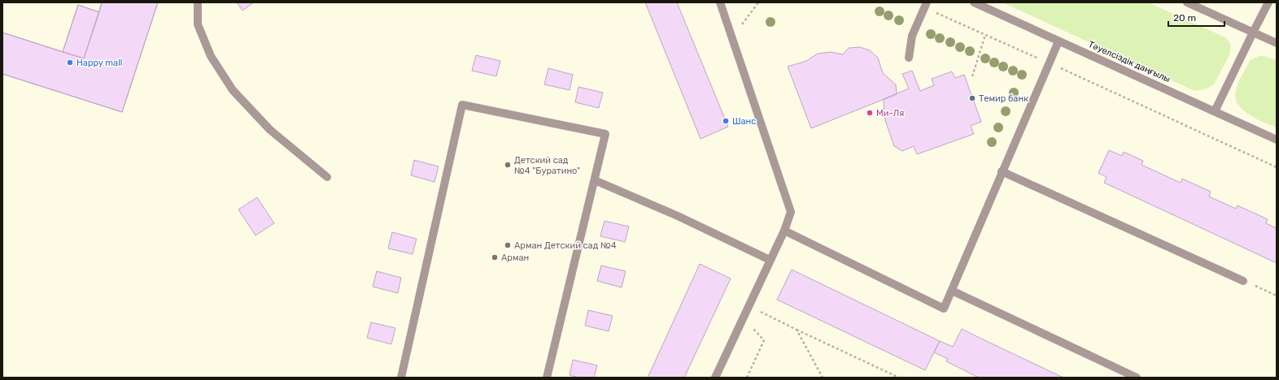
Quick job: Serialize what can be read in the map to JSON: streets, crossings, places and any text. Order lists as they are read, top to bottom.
{
  "streets": {
    "street": ["Тәуелсіздік даңғылы"]
  },
  "places": [
    "Happy mall",
    "Темир банк",
    "Ми-Ля",
    "Шанс",
    "Детский сад №4 \"Буратино\"",
    "Арман Детский сад №4",
    "Арман"
  ],
  "scale_bar": "20 m"
}
